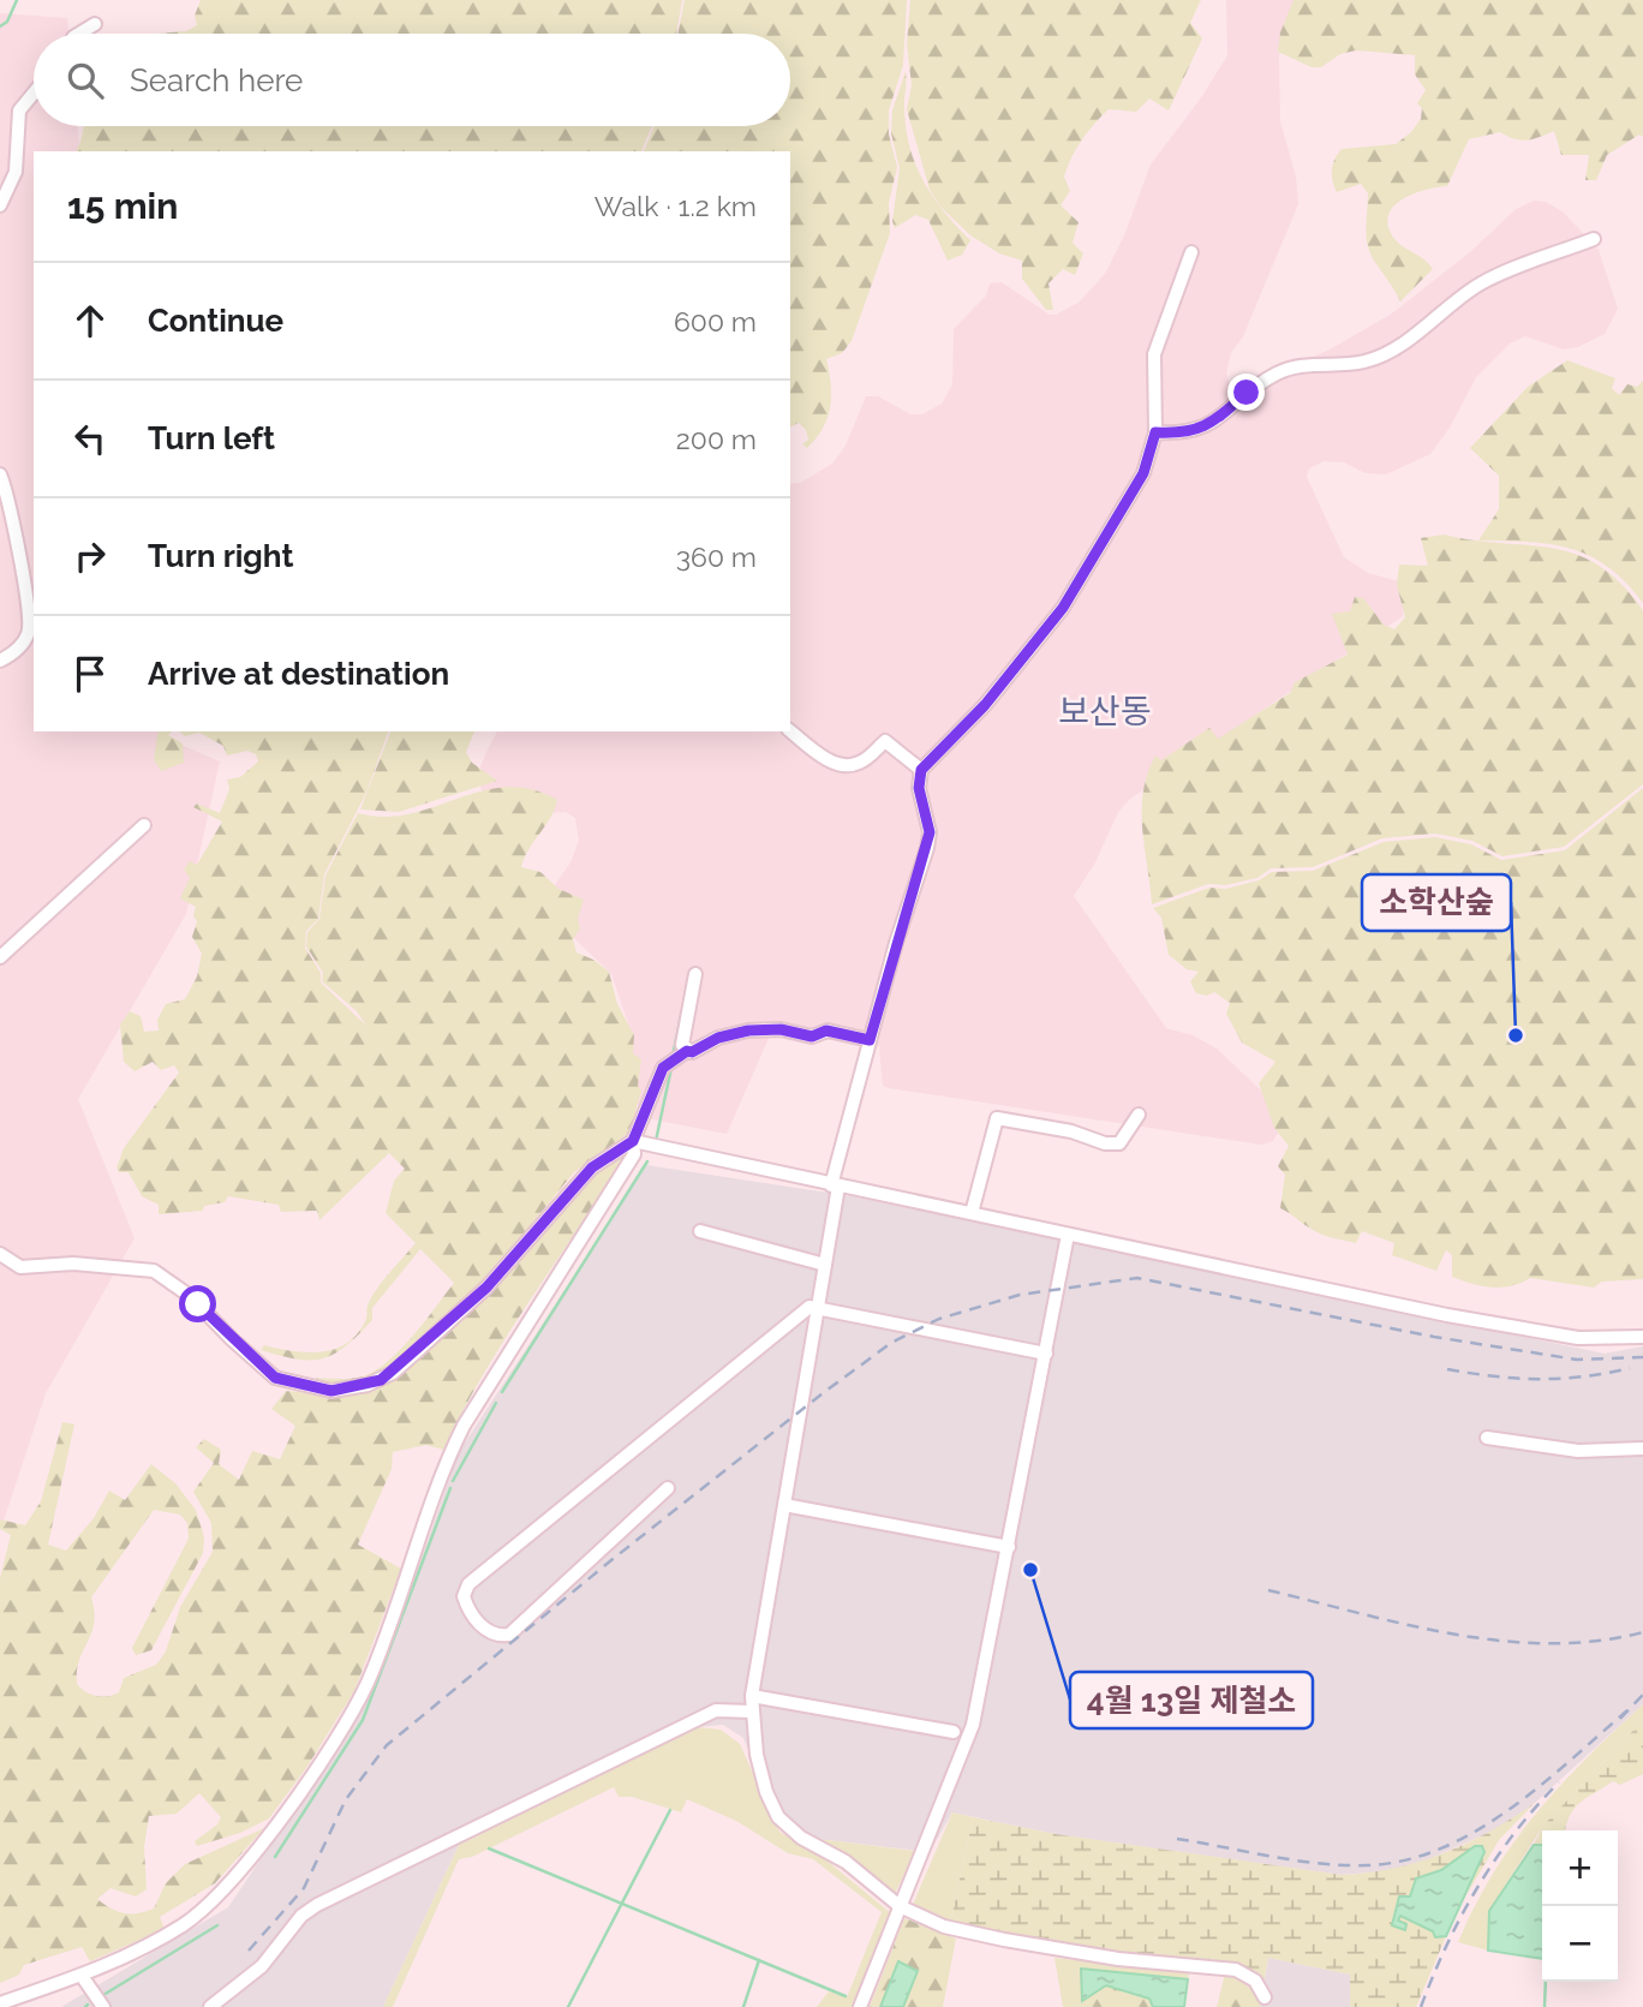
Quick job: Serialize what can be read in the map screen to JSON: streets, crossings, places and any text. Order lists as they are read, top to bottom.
{
  "districts": ["보산동"],
  "places": ["소학산숲", "4월 13일 제철소"],
  "page": {
    "search": "Search here",
    "heading": ["15 min", "Walk · 1.2 km"],
    "list": [
      ["Continue", "600 m"],
      ["Turn left", "200 m"],
      ["Turn right", "360 m"],
      "Arrive at destination"
    ],
    "map_buttons": ["+", "−"]
  }
}
